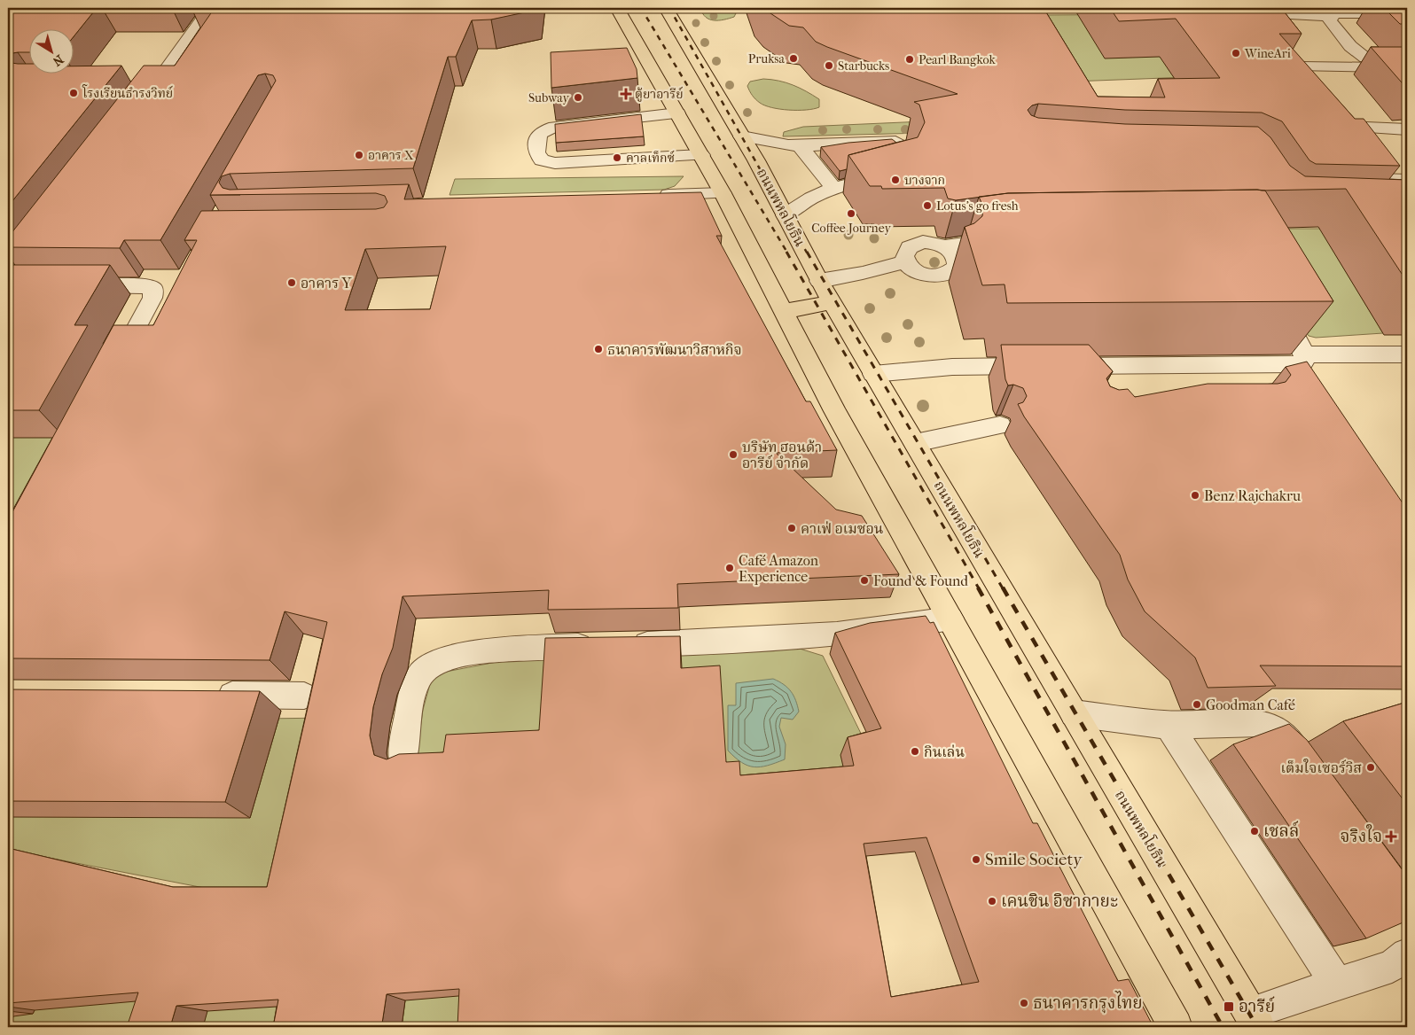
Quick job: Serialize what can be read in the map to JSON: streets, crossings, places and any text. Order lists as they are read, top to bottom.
{
  "streets": {
    "main road": ["ถนนพหลโยธิน"]
  },
  "places": {
    "other": [
      "WineAri",
      "Pruksa",
      "Pearl Bangkok",
      "Starbucks",
      "โรงเรียนธำรงวิทย์",
      "Subway",
      "อาคาร X",
      "คาลเท็กซ์",
      "บางจาก",
      "Lotus's go fresh",
      "Coffee Journey",
      "อาคาร Y",
      "ธนาคารพัฒนาวิสาหกิจ",
      "บริษัท ฮอนด้า อารีย์ จำกัด",
      "Benz Rajchakru",
      "คาเฟ่ อเมซอน",
      "Café Amazon Experience",
      "Found & Found",
      "Goodman Café",
      "กินเล่น",
      "เต็มใจเซอร์วิส",
      "เชลล์",
      "Smile Society",
      "เคนชิน อิซากายะ",
      "ธนาคารกรุงไทย"
    ],
    "health": ["ตู้ยาอารีย์", "จริงใจ"],
    "transit": ["อารีย์"]
  },
  "north": "bottom right"
}
